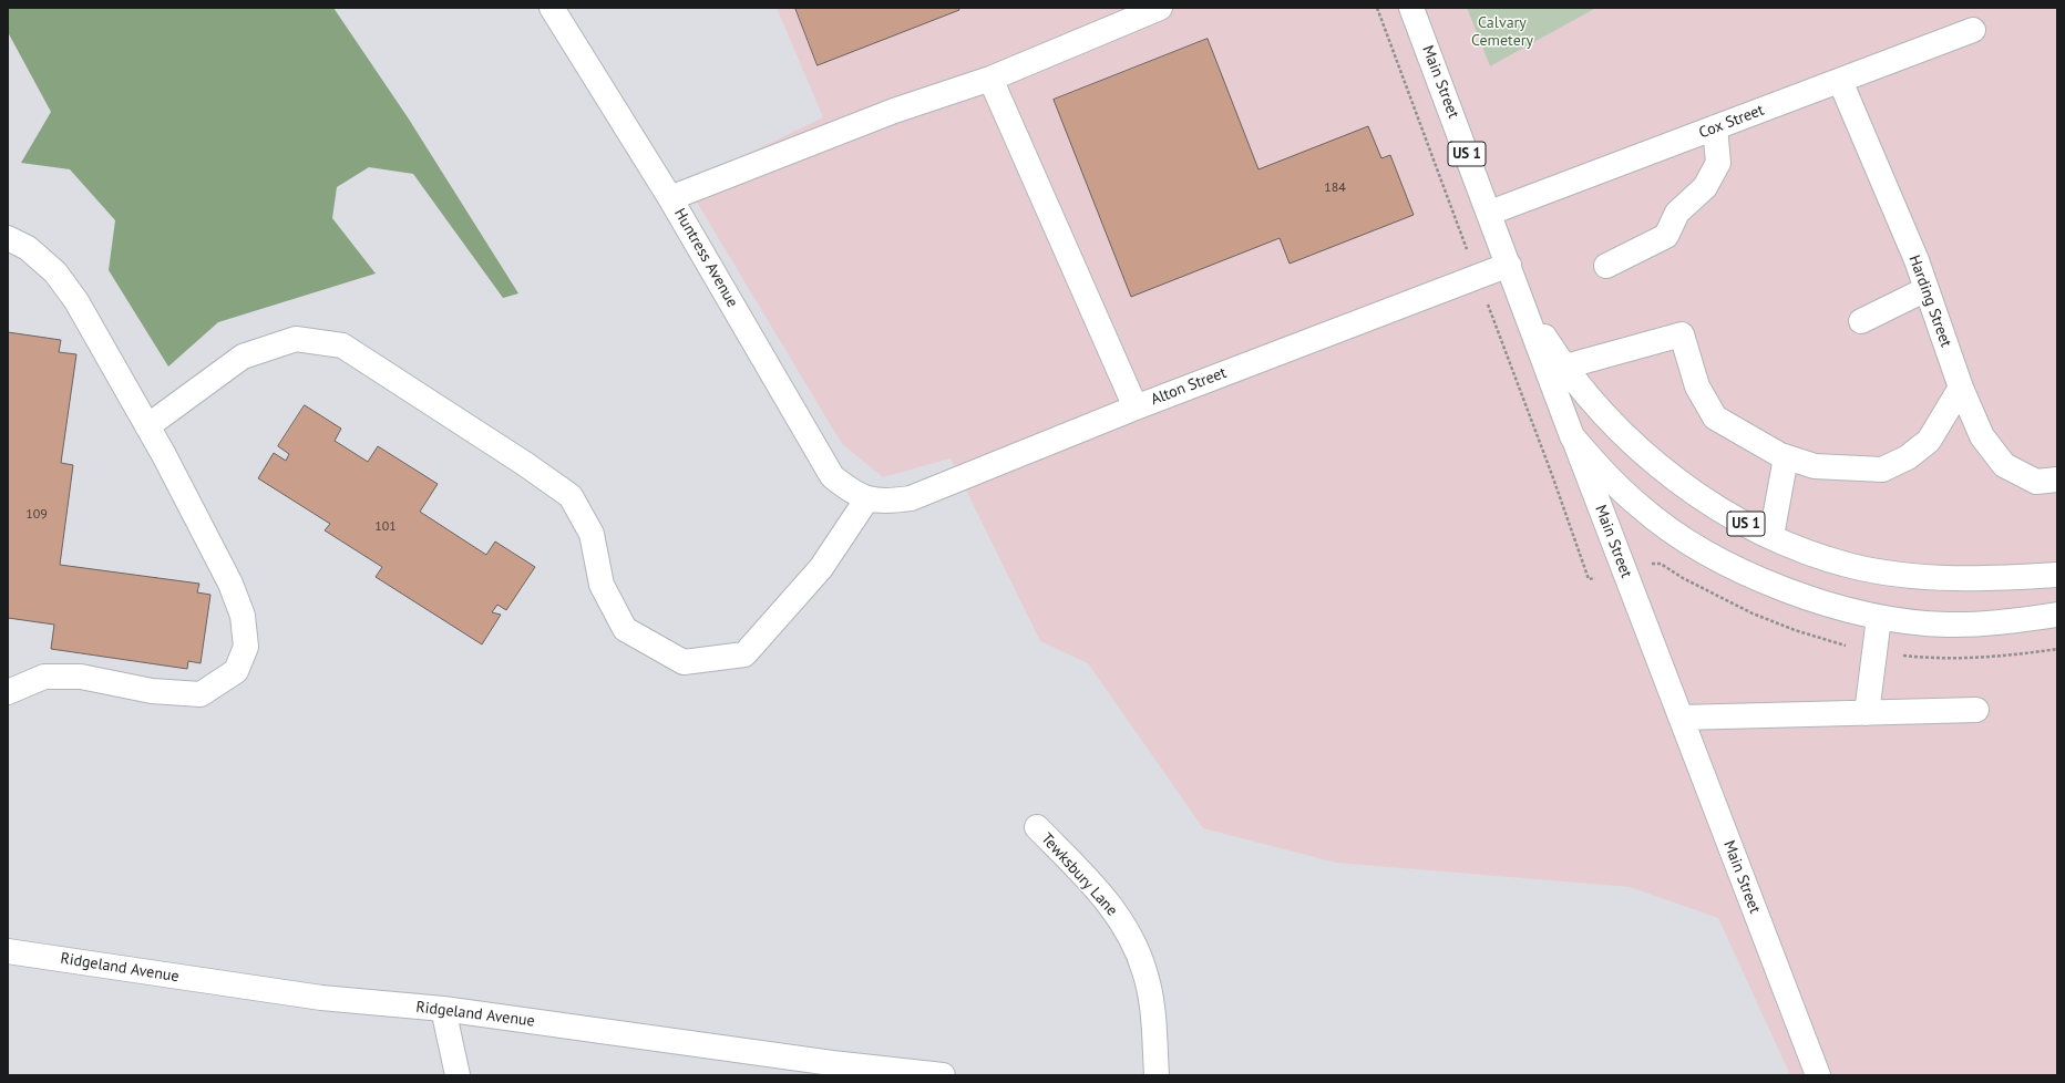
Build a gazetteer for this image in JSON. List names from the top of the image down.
{
  "streets": {
    "street": [
      "Main Street",
      "Cox Street",
      "US 1",
      "Huntress Avenue",
      "Harding Street",
      "Alton Street",
      "Tewksbury Lane",
      "Ridgeland Avenue"
    ]
  },
  "crossings": [
    ["Main Street", "Cox Street"],
    ["Main Street", "US 1"],
    ["Main Street", "Alton Street"],
    ["Cox Street", "Harding Street"],
    ["Huntress Avenue", "Alton Street"]
  ],
  "parks": ["Calvary Cemetery"],
  "house_numbers": ["184", "109", "101"]
}
